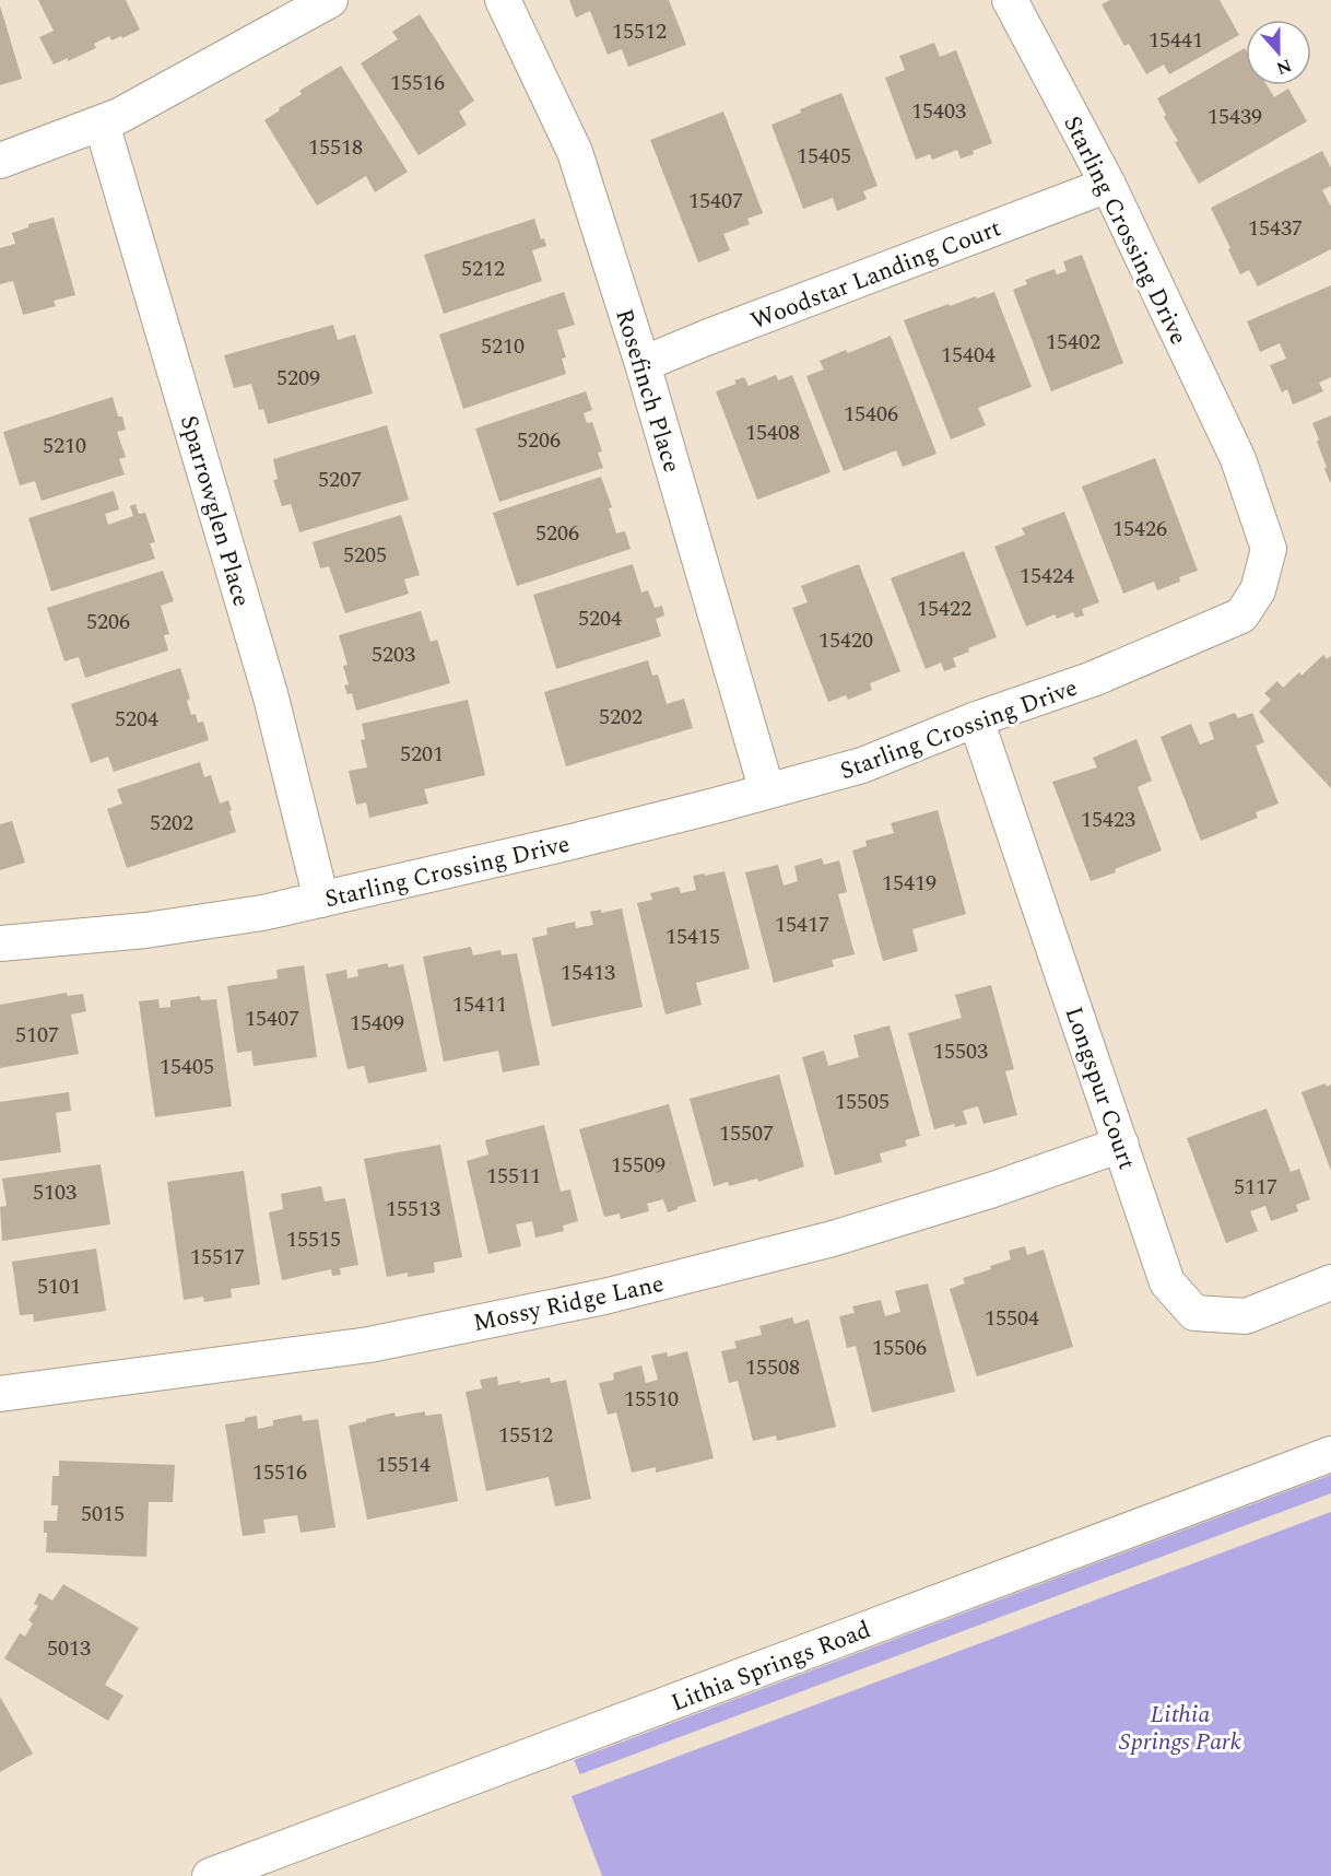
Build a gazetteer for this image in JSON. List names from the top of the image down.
{
  "streets": {
    "street": [
      "Starling Crossing Drive",
      "Woodstar Landing Court",
      "Rosefinch Place",
      "Sparrowglen Place",
      "Longspur Court",
      "Mossy Ridge Lane",
      "Lithia Springs Road"
    ]
  },
  "crossings": [
    ["Starling Crossing Drive", "Woodstar Landing Court"],
    ["Starling Crossing Drive", "Rosefinch Place"],
    ["Starling Crossing Drive", "Sparrowglen Place"],
    ["Starling Crossing Drive", "Longspur Court"],
    ["Woodstar Landing Court", "Rosefinch Place"],
    ["Longspur Court", "Mossy Ridge Lane"]
  ],
  "parks": ["Lithia Springs Park"],
  "house_numbers": [
    "15512",
    "15441",
    "15516",
    "15403",
    "15439",
    "15518",
    "15405",
    "15407",
    "15437",
    "5212",
    "15402",
    "5210",
    "15404",
    "5209",
    "15406",
    "15408",
    "5206",
    "5210",
    "5207",
    "15426",
    "5206",
    "5205",
    "15424",
    "15422",
    "5204",
    "5206",
    "15420",
    "5203",
    "5202",
    "5204",
    "5201",
    "15423",
    "5202",
    "15419",
    "15417",
    "15415",
    "15413",
    "15411",
    "15407",
    "15409",
    "5107",
    "15503",
    "15405",
    "15505",
    "15507",
    "15509",
    "15511",
    "5117",
    "5103",
    "15513",
    "15515",
    "15517",
    "5101",
    "15504",
    "15506",
    "15508",
    "15510",
    "15512",
    "15514",
    "15516",
    "5015",
    "5013"
  ],
  "north": "bottom"
}
